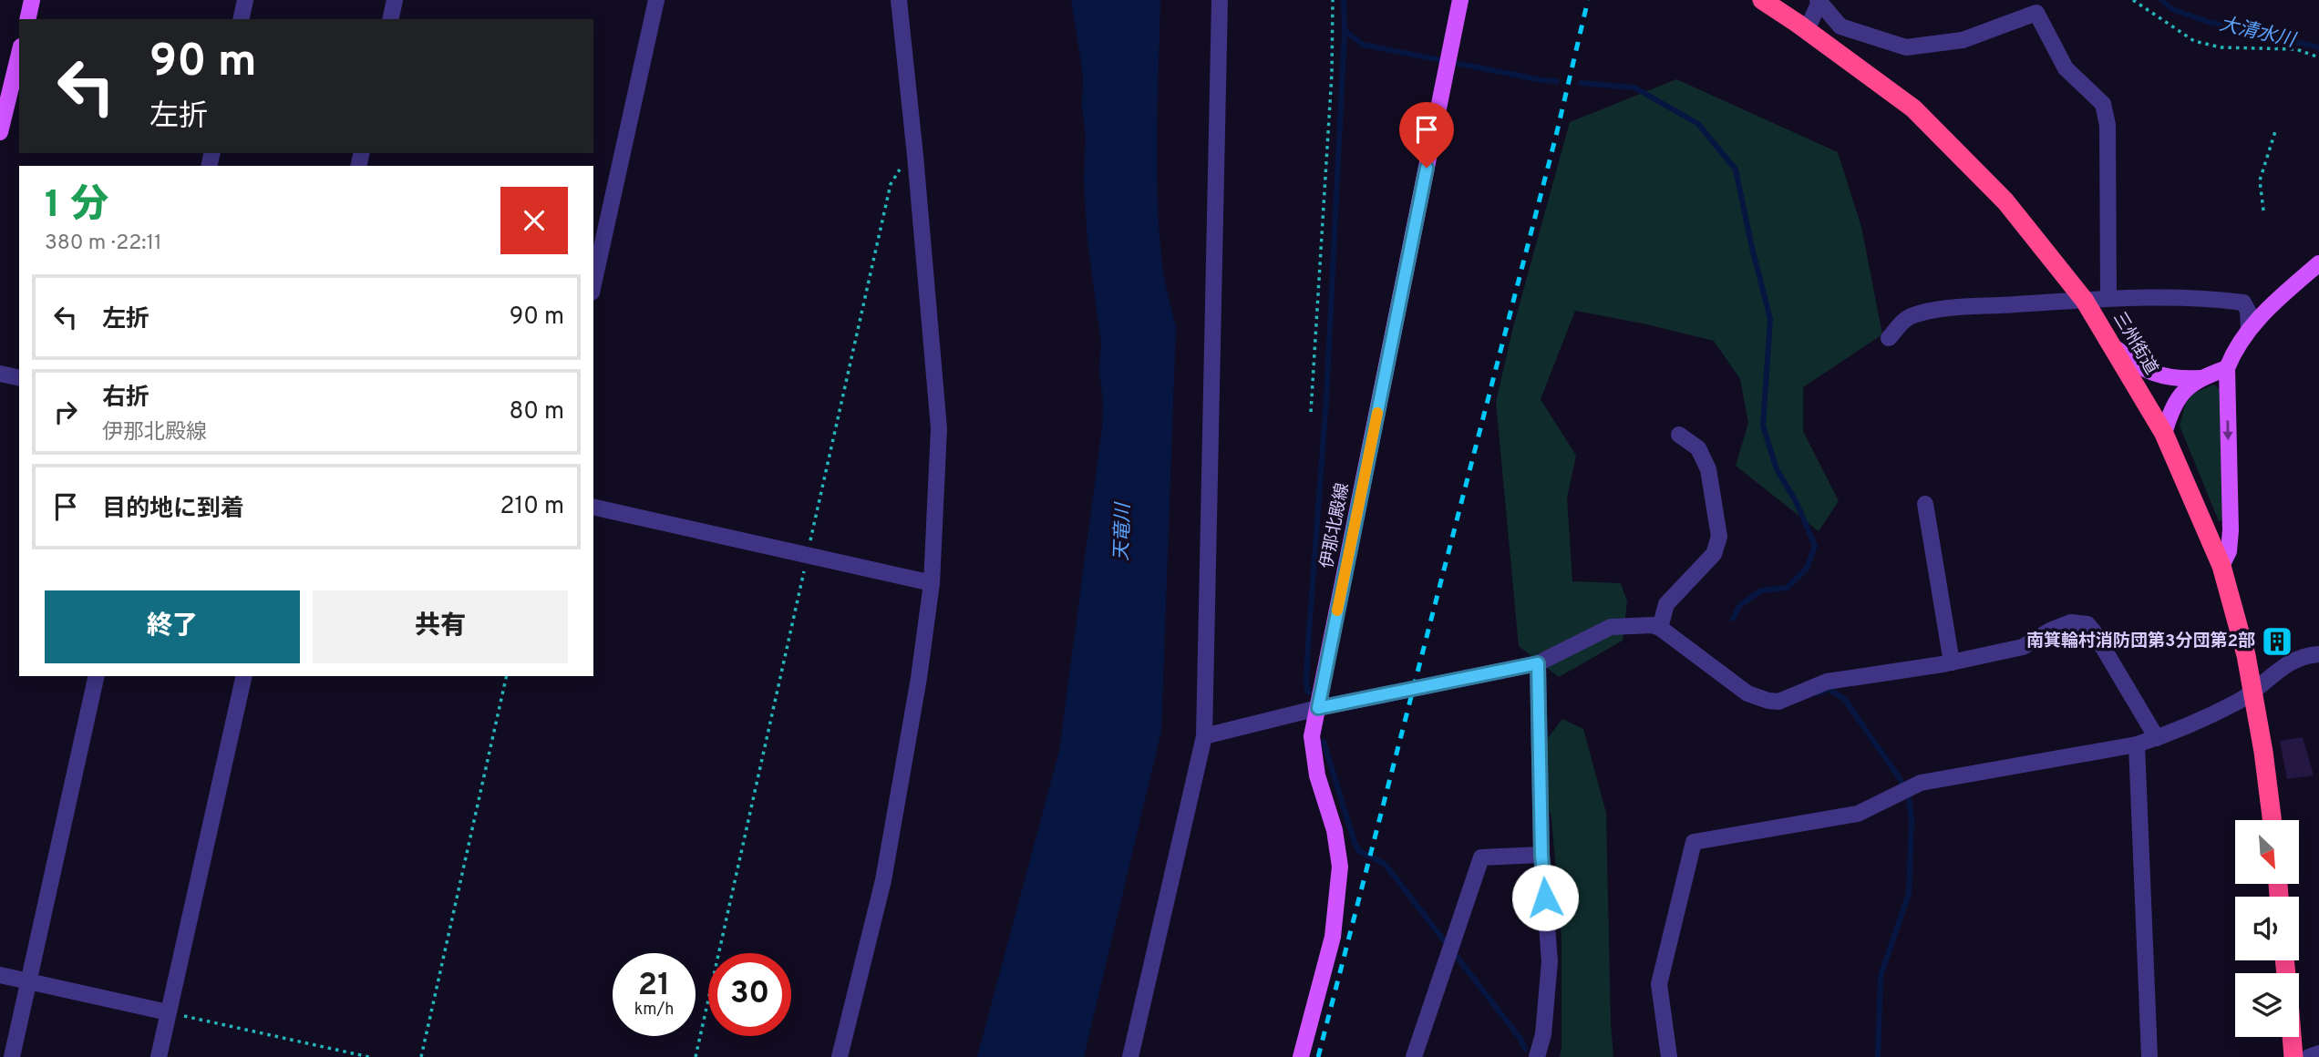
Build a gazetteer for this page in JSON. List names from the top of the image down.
{
  "streets": {
    "highway": ["三州街道"],
    "main road": ["伊那北殿線"]
  },
  "water": ["大清水川", "天竜川"],
  "places": {
    "building": ["南箕輪村消防団第3分団第2部"]
  },
  "north": "bottom right",
  "page": {
    "turn": ["90 m", "左折"],
    "heading": ["1 分", "380 m · 22:11"],
    "list": [
      {
        "name": "左折",
        "value": "90 m"
      },
      {
        "name": "右折",
        "note": "伊那北殿線",
        "value": "80 m"
      },
      {
        "name": "目的地に到着",
        "value": "210 m"
      }
    ],
    "buttons": ["終了", "共有"],
    "speed": "21 km/h",
    "limit": "30"
  }
}
